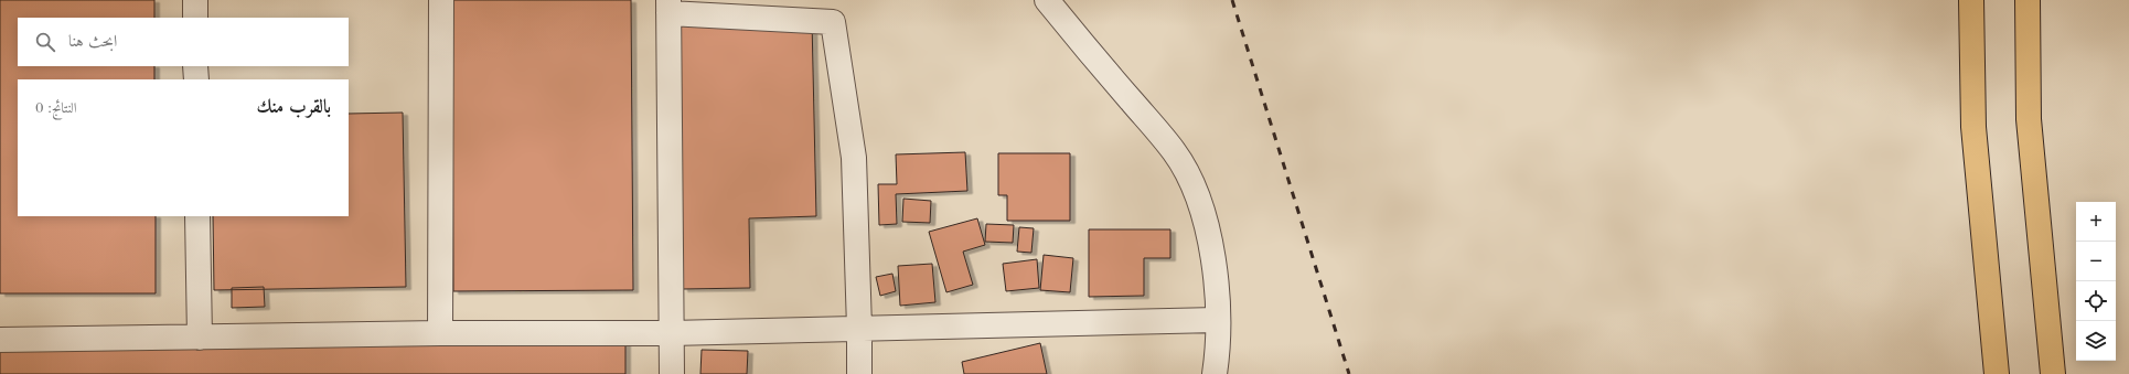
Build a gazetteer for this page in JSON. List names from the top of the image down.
{
  "page": {
    "search": "ابحث هنا",
    "heading": ["بالقرب منك", "النتائج: 0"],
    "map_buttons": ["+", "−"]
  }
}
